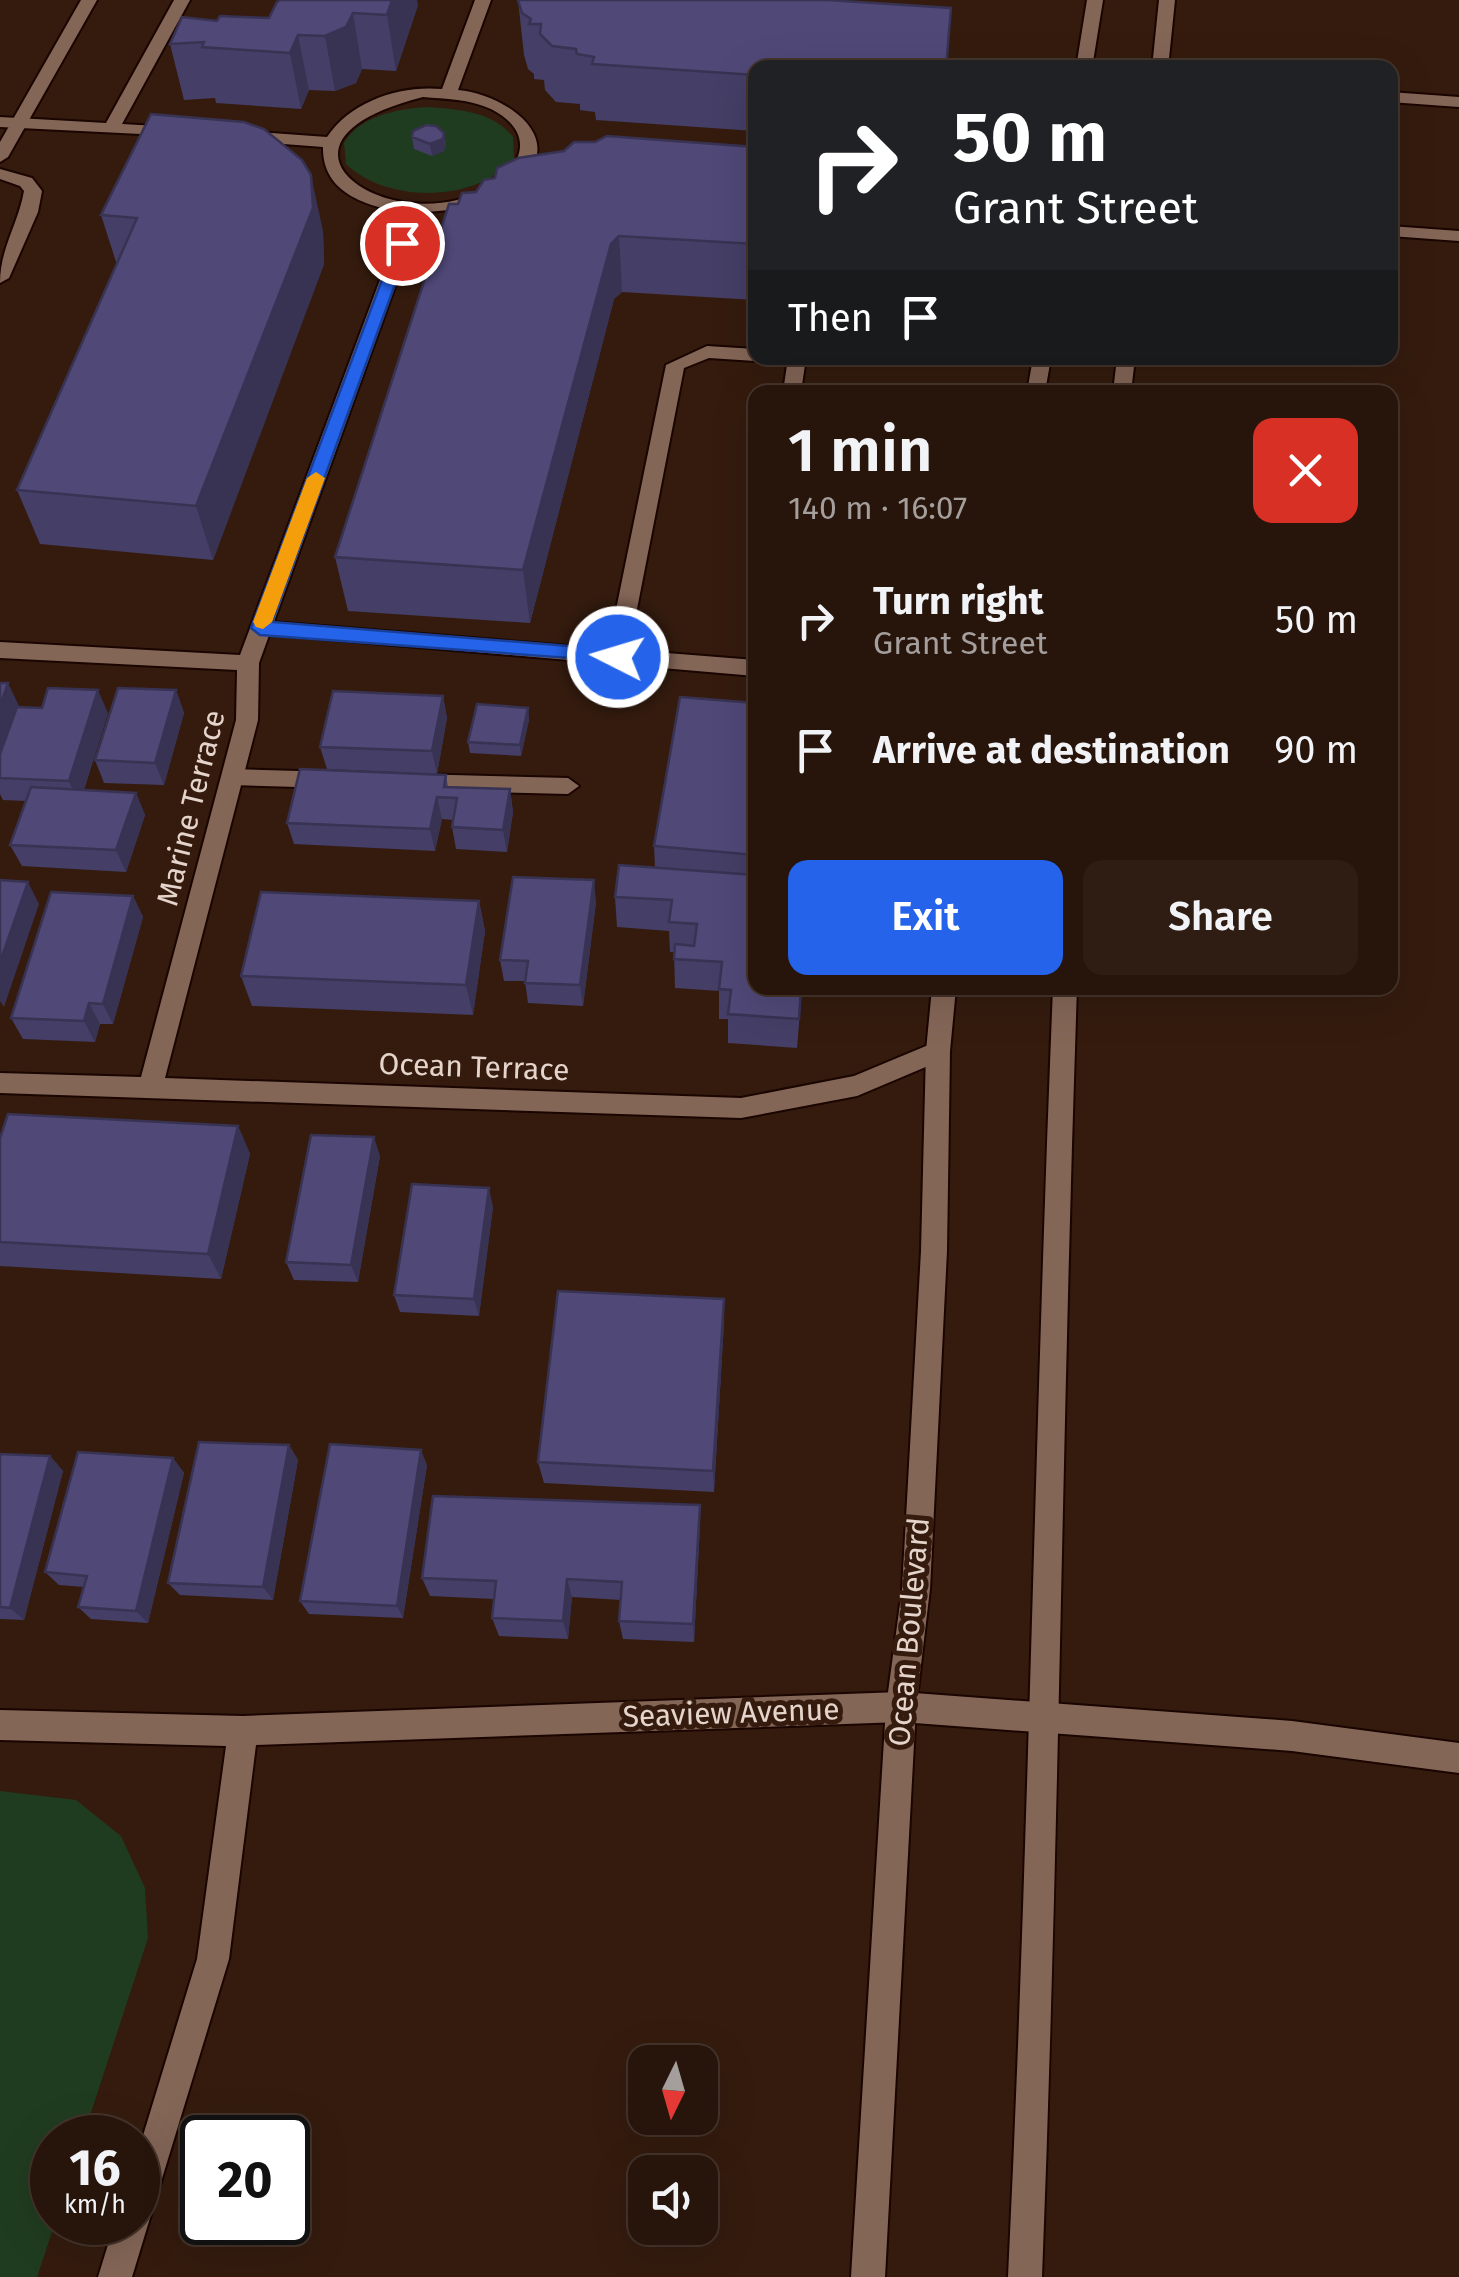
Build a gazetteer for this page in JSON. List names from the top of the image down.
{
  "streets": {
    "street": [
      "Marine Terrace",
      "Ocean Terrace",
      "Ocean Boulevard",
      "Seaview Avenue"
    ]
  },
  "crossings": [
    ["Marine Terrace", "Ocean Terrace"],
    ["Ocean Terrace", "Ocean Boulevard"],
    ["Ocean Boulevard", "Seaview Avenue"]
  ],
  "north": "bottom",
  "page": {
    "turn": ["50 m", "Grant Street"],
    "then": "Then",
    "heading": ["1 min", "140 m · 16:07"],
    "list": [
      {
        "name": "Turn right",
        "note": "Grant Street",
        "value": "50 m"
      },
      {
        "name": "Arrive at destination",
        "value": "90 m"
      }
    ],
    "buttons": ["Exit", "Share"],
    "speed": "16 km/h",
    "limit": "20"
  }
}
